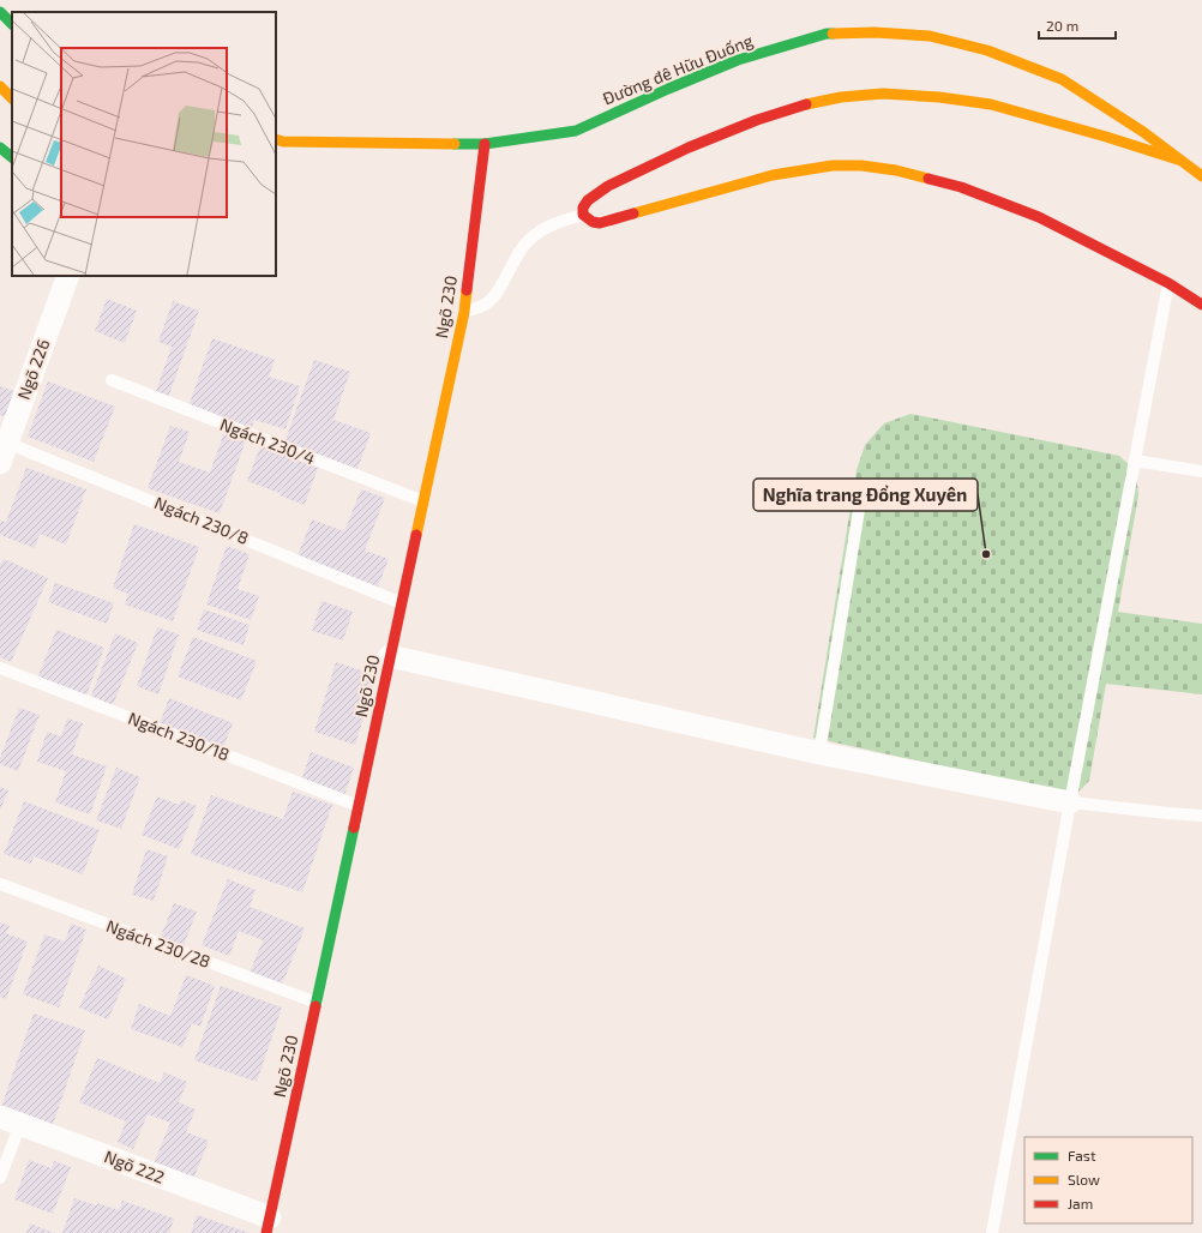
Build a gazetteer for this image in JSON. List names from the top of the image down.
{
  "streets": {
    "street": [
      "Đường đê Hữu Đuống",
      "Ngõ 230",
      "Ngõ 226",
      "Ngõ 222"
    ],
    "lane": [
      "Ngách 230/4",
      "Ngách 230/8",
      "Ngách 230/18",
      "Ngách 230/28"
    ]
  },
  "crossings": [
    ["Đường đê Hữu Đuống", "Ngõ 230"],
    ["Ngõ 230", "Ngách 230/4"],
    ["Ngõ 230", "Ngách 230/8"],
    ["Ngõ 230", "Ngách 230/18"],
    ["Ngõ 230", "Ngách 230/28"],
    ["Ngõ 230", "Ngõ 222"],
    ["Ngõ 226", "Ngách 230/8"]
  ],
  "places": ["Nghĩa trang Đổng Xuyên"],
  "legend": ["Fast", "Slow", "Jam"],
  "scale_bar": "20 m"
}
